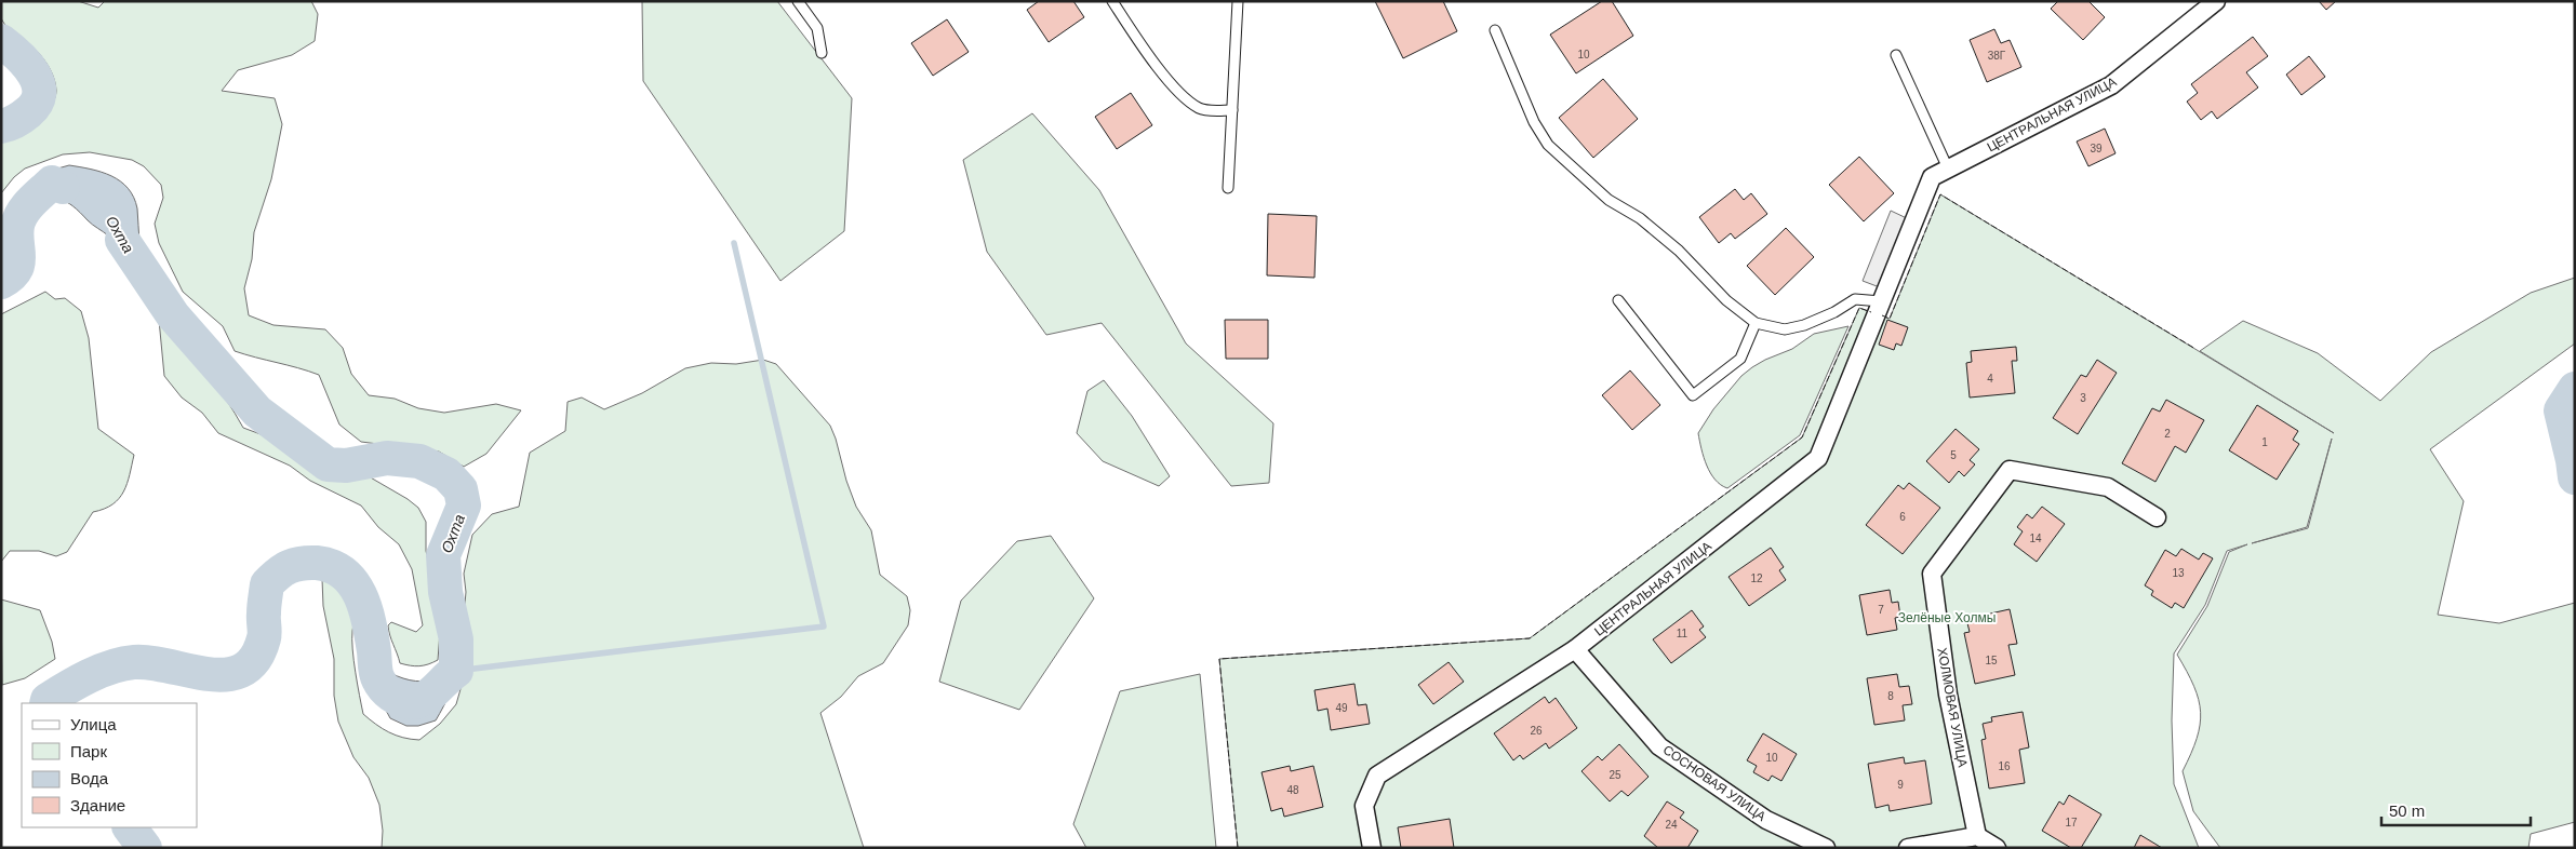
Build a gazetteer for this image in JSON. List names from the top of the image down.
{
  "streets": {
    "street": ["ЦЕНТРАЛЬНАЯ УЛИЦА", "ХОЛМОВАЯ УЛИЦА", "СОСНОВАЯ УЛИЦА"]
  },
  "crossings": [
    ["ЦЕНТРАЛЬНАЯ УЛИЦА", "СОСНОВАЯ УЛИЦА"]
  ],
  "water": ["Охта"],
  "parks": ["Зелёные Холмы"],
  "house_numbers": [
    "10",
    "38Г",
    "39",
    "4",
    "3",
    "2",
    "1",
    "5",
    "6",
    "14",
    "13",
    "12",
    "7",
    "11",
    "15",
    "8",
    "49",
    "26",
    "10",
    "16",
    "25",
    "9",
    "48",
    "17",
    "24"
  ],
  "legend": [
    "Улица",
    "Парк",
    "Вода",
    "Здание"
  ],
  "scale_bar": "50 m"
}
